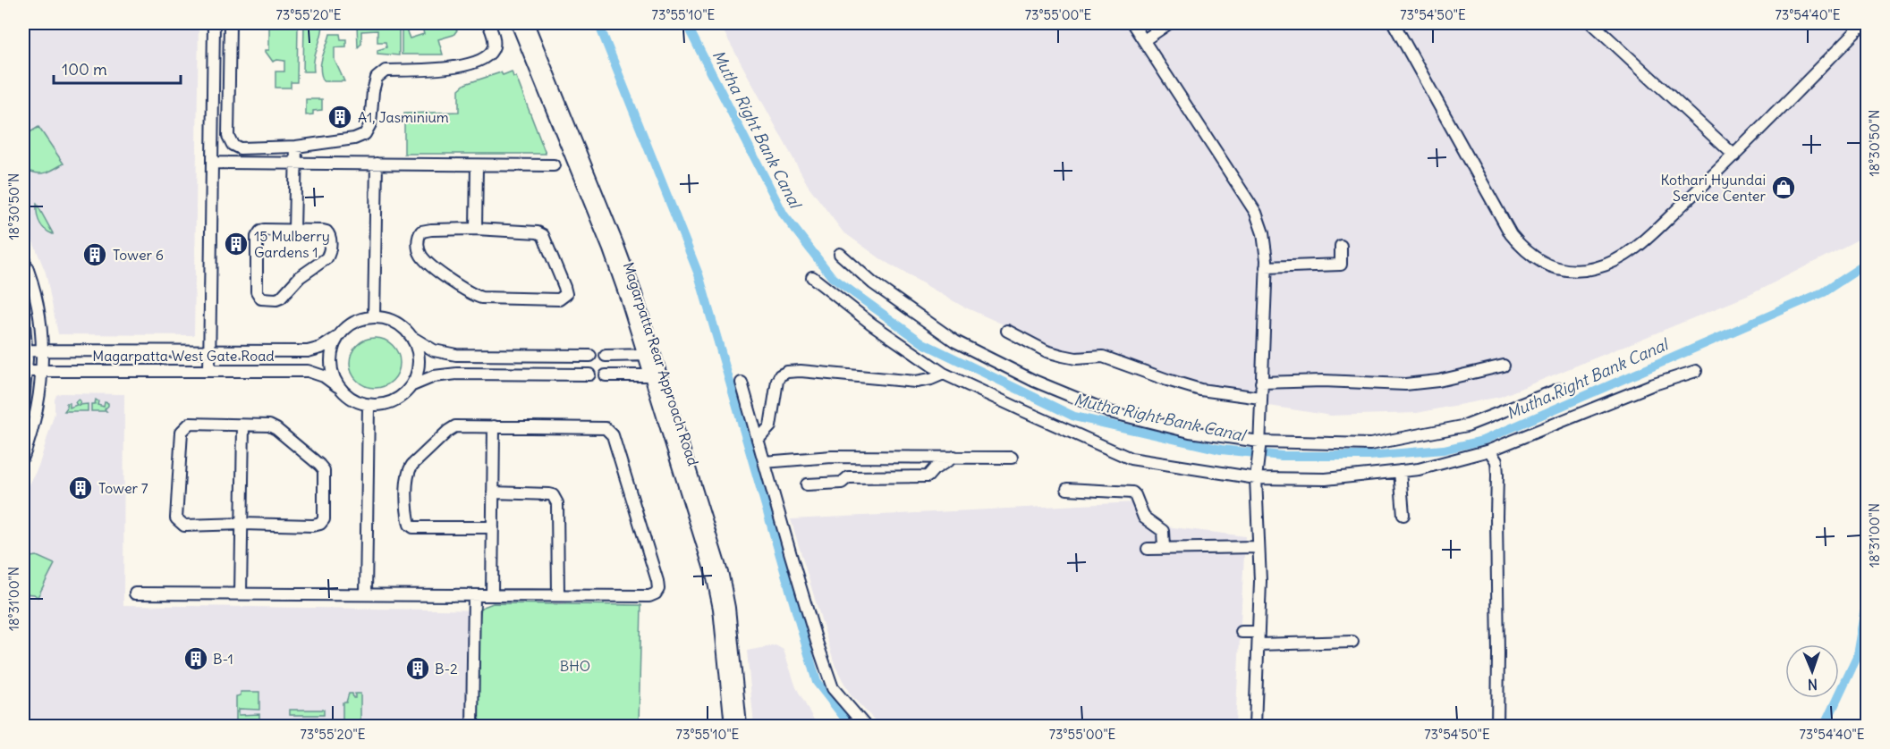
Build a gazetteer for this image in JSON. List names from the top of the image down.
{
  "streets": {
    "street": ["Magarpatta West Gate Road", "Magarpatta Rear Approach Road"]
  },
  "water": ["Mutha Right Bank Canal"],
  "parks": ["BHO"],
  "places": {
    "building": [
      "A1, Jasminium",
      "15 Mulberry Gardens 1",
      "Tower 6",
      "Tower 7",
      "B-1",
      "B-2"
    ],
    "shop": ["Kothari Hyundai Service Center"]
  },
  "scale_bar": "100 m",
  "north": "bottom",
  "coordinates": [
    "73°55'20\"E",
    "73°55'10\"E",
    "73°55'00\"E",
    "73°54'50\"E",
    "73°54'40\"E",
    "18°30'50\"N",
    "18°31'00\"N"
  ]
}
